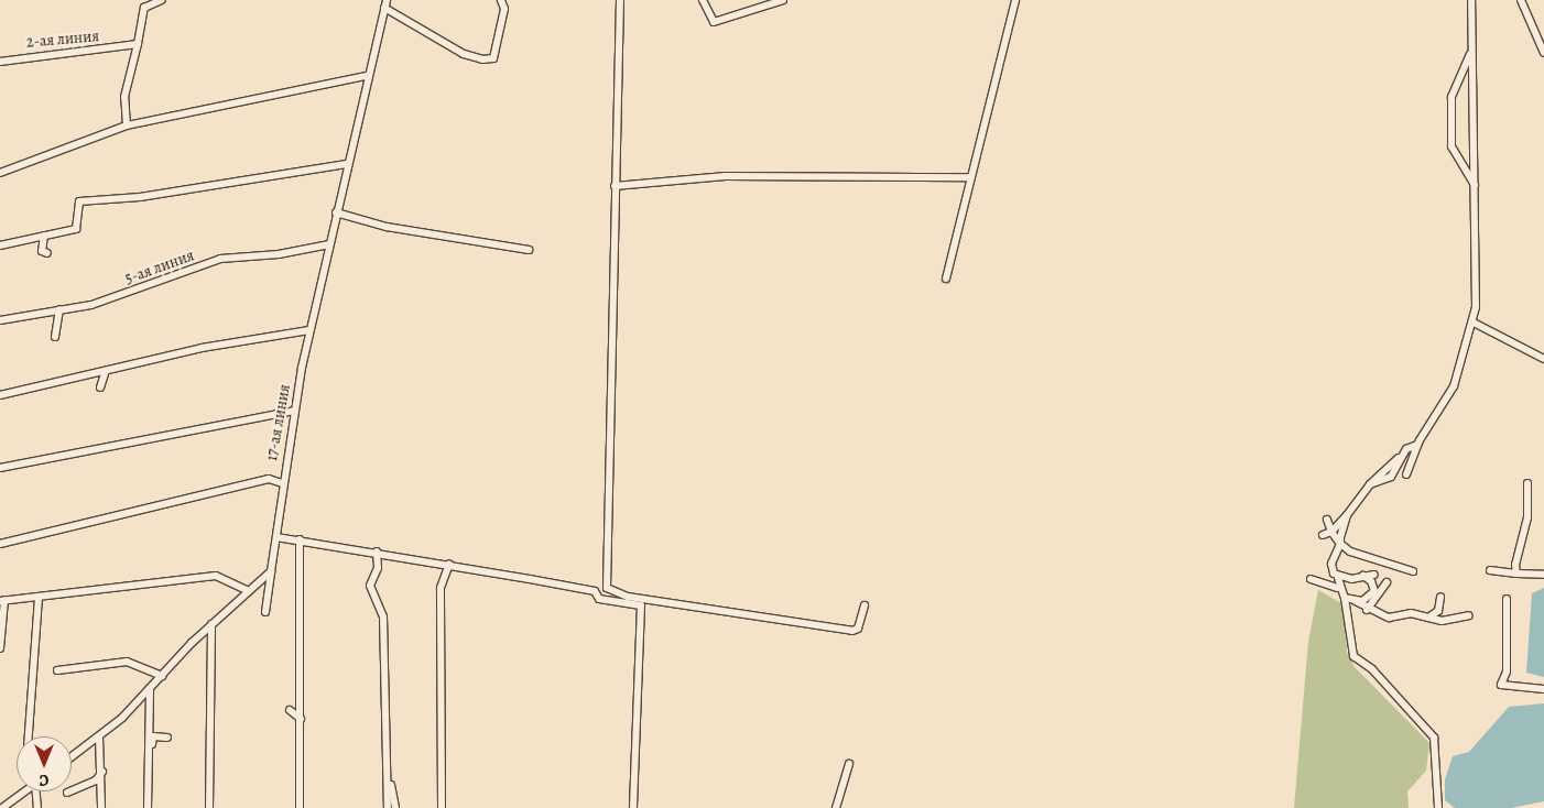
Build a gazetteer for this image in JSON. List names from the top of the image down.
{
  "streets": {
    "street": ["2-ая линия", "5-ая линия", "17-ая линия"]
  },
  "crossings": [
    ["5-ая линия", "17-ая линия"]
  ],
  "north": "bottom"
}
